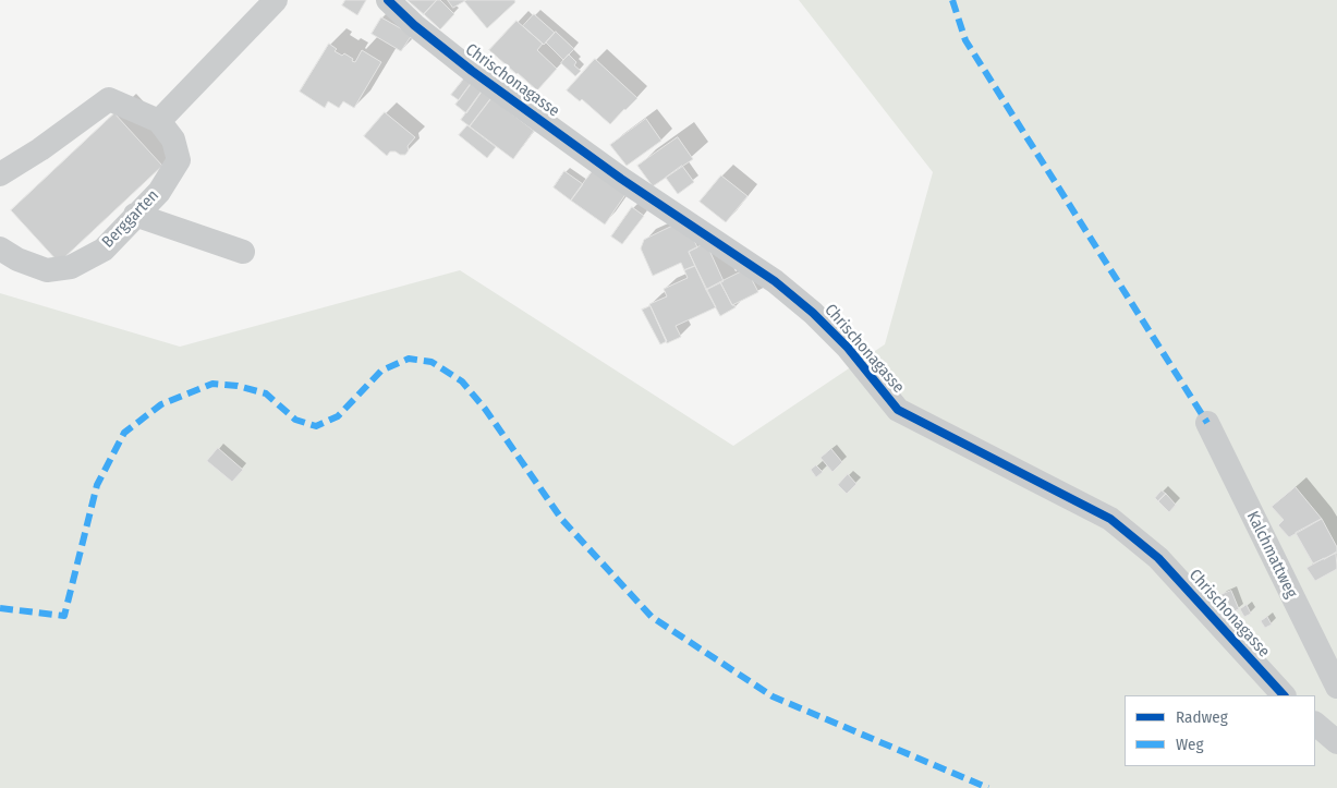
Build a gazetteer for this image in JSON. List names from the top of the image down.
{
  "streets": {
    "street": ["Chrischonagasse", "Berggarten", "Kalchmattweg"]
  },
  "legend": ["Radweg", "Weg"]
}
